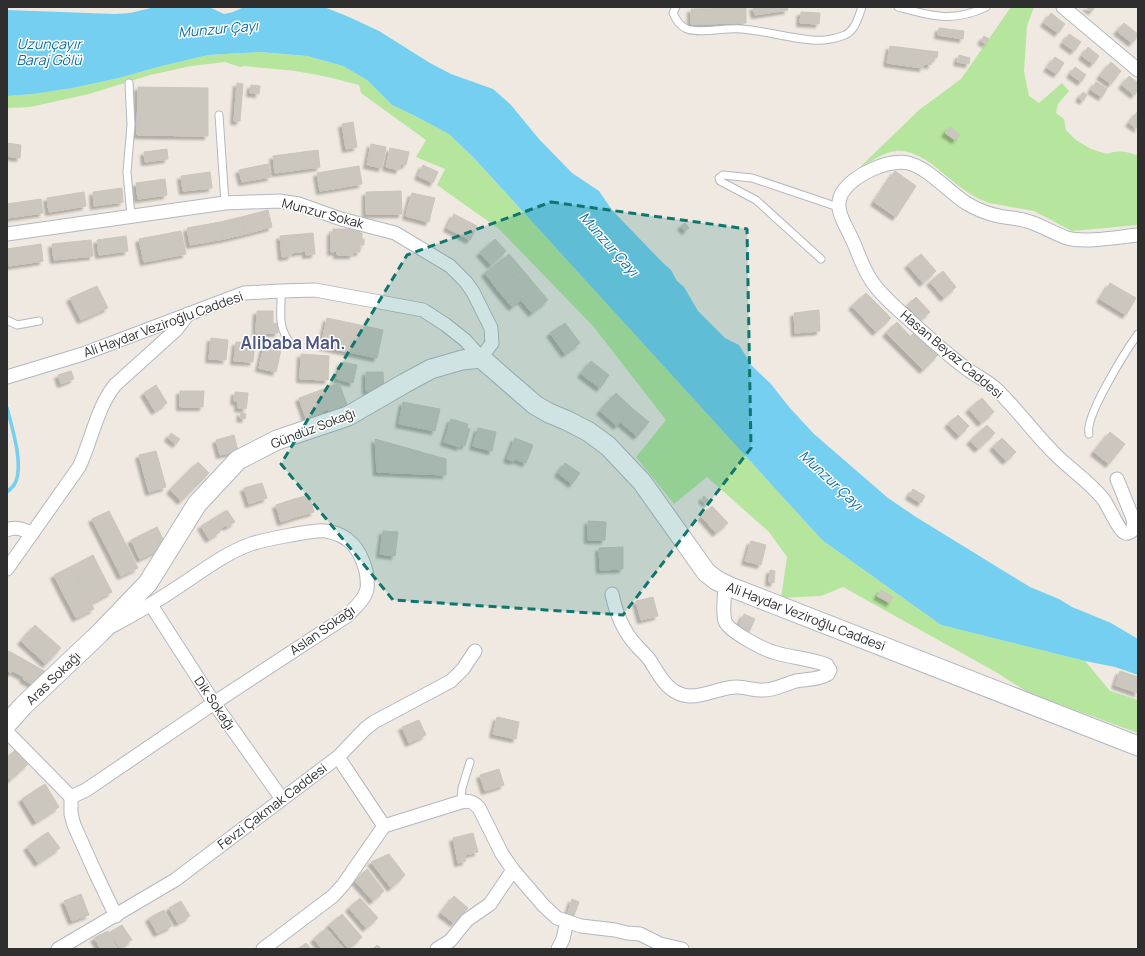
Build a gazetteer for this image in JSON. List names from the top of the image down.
{
  "streets": {
    "main road": ["Ali Haydar Veziroğlu Caddesi", "Gündüz Sokağı", "Aras Sokağı"],
    "street": [
      "Munzur Sokak",
      "Hasan Beyaz Caddesi",
      "Aslan Sokağı",
      "Dik Sokağı",
      "Fevzi Çakmak Caddesi"
    ]
  },
  "crossings": [
    ["Munzur Sokak", "Ali Haydar Veziroğlu Caddesi"],
    ["Munzur Sokak", "Gündüz Sokağı"],
    ["Ali Haydar Veziroğlu Caddesi", "Gündüz Sokağı"],
    ["Gündüz Sokağı", "Aslan Sokağı"],
    ["Gündüz Sokağı", "Aras Sokağı"],
    ["Aslan Sokağı", "Aras Sokağı"],
    ["Aslan Sokağı", "Dik Sokağı"],
    ["Dik Sokağı", "Fevzi Çakmak Caddesi"]
  ],
  "districts": ["Alibaba Mah."],
  "water": ["Munzur Çayı", "Uzunçayır Baraj Gölü"]
}
